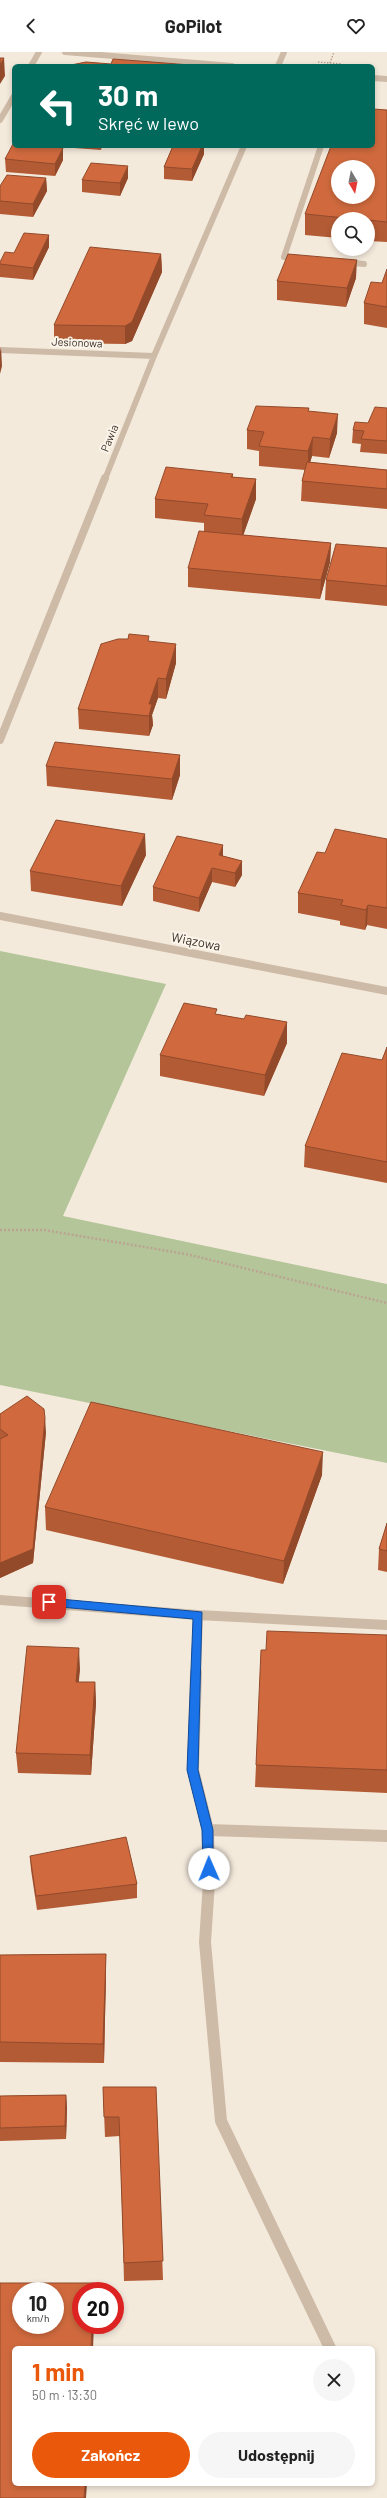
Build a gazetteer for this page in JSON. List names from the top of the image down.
{
  "streets": {
    "street": ["Jesionowa", "Pawia", "Wiązowa"]
  },
  "crossings": [
    ["Jesionowa", "Pawia"]
  ],
  "north": "bottom",
  "page": {
    "header": "GoPilot",
    "turn": ["30 m", "Skręć w lewo"],
    "speed": "10 km/h",
    "limit": "20",
    "heading": ["1 min", "50 m · 13:30"],
    "buttons": ["Zakończ", "Udostępnij"]
  }
}
